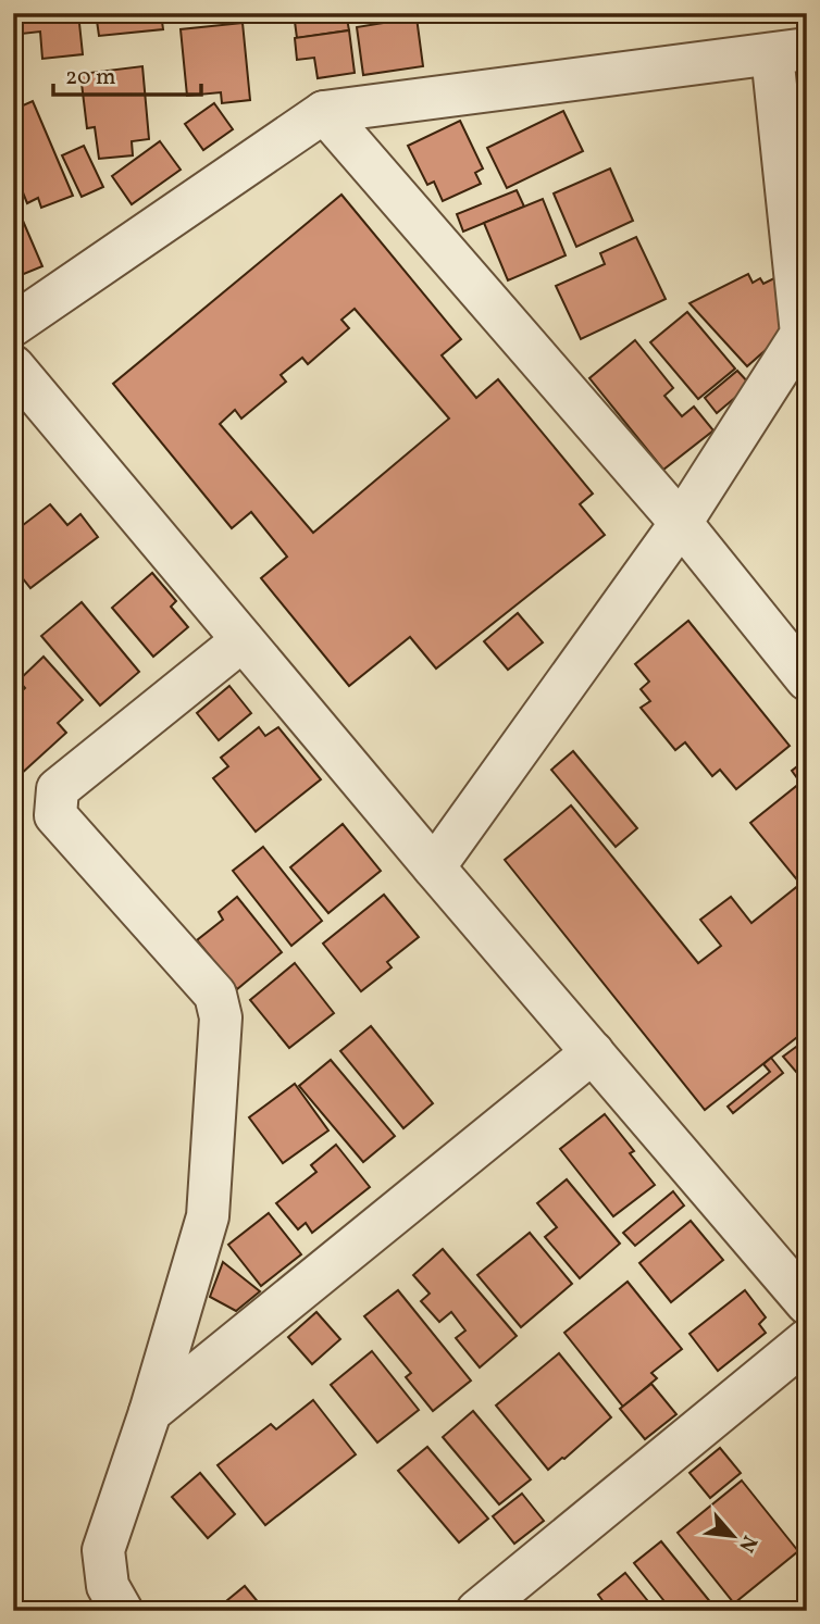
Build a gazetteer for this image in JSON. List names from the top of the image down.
{
  "scale_bar": "20 m",
  "north": "bottom right"
}
